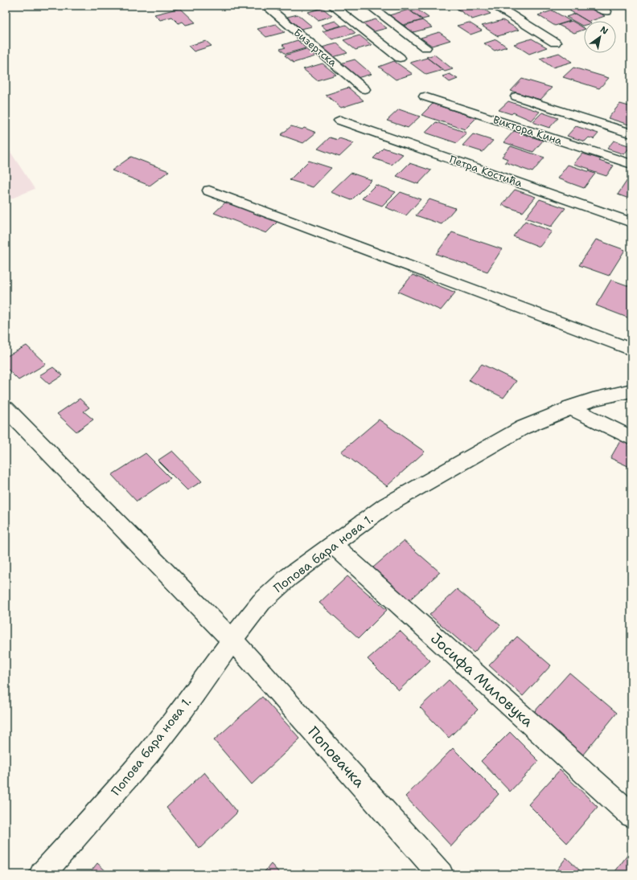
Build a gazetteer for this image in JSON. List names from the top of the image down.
{
  "streets": {
    "street": [
      "Бизертска",
      "Виктора Кина",
      "Петра Костића",
      "Попова бара нова 1.",
      "Јосифа Миловука",
      "Поповачка"
    ]
  },
  "crossings": [
    ["Попова бара нова 1.", "Јосифа Миловука"],
    ["Попова бара нова 1.", "Поповачка"]
  ],
  "north": "top right"
}
